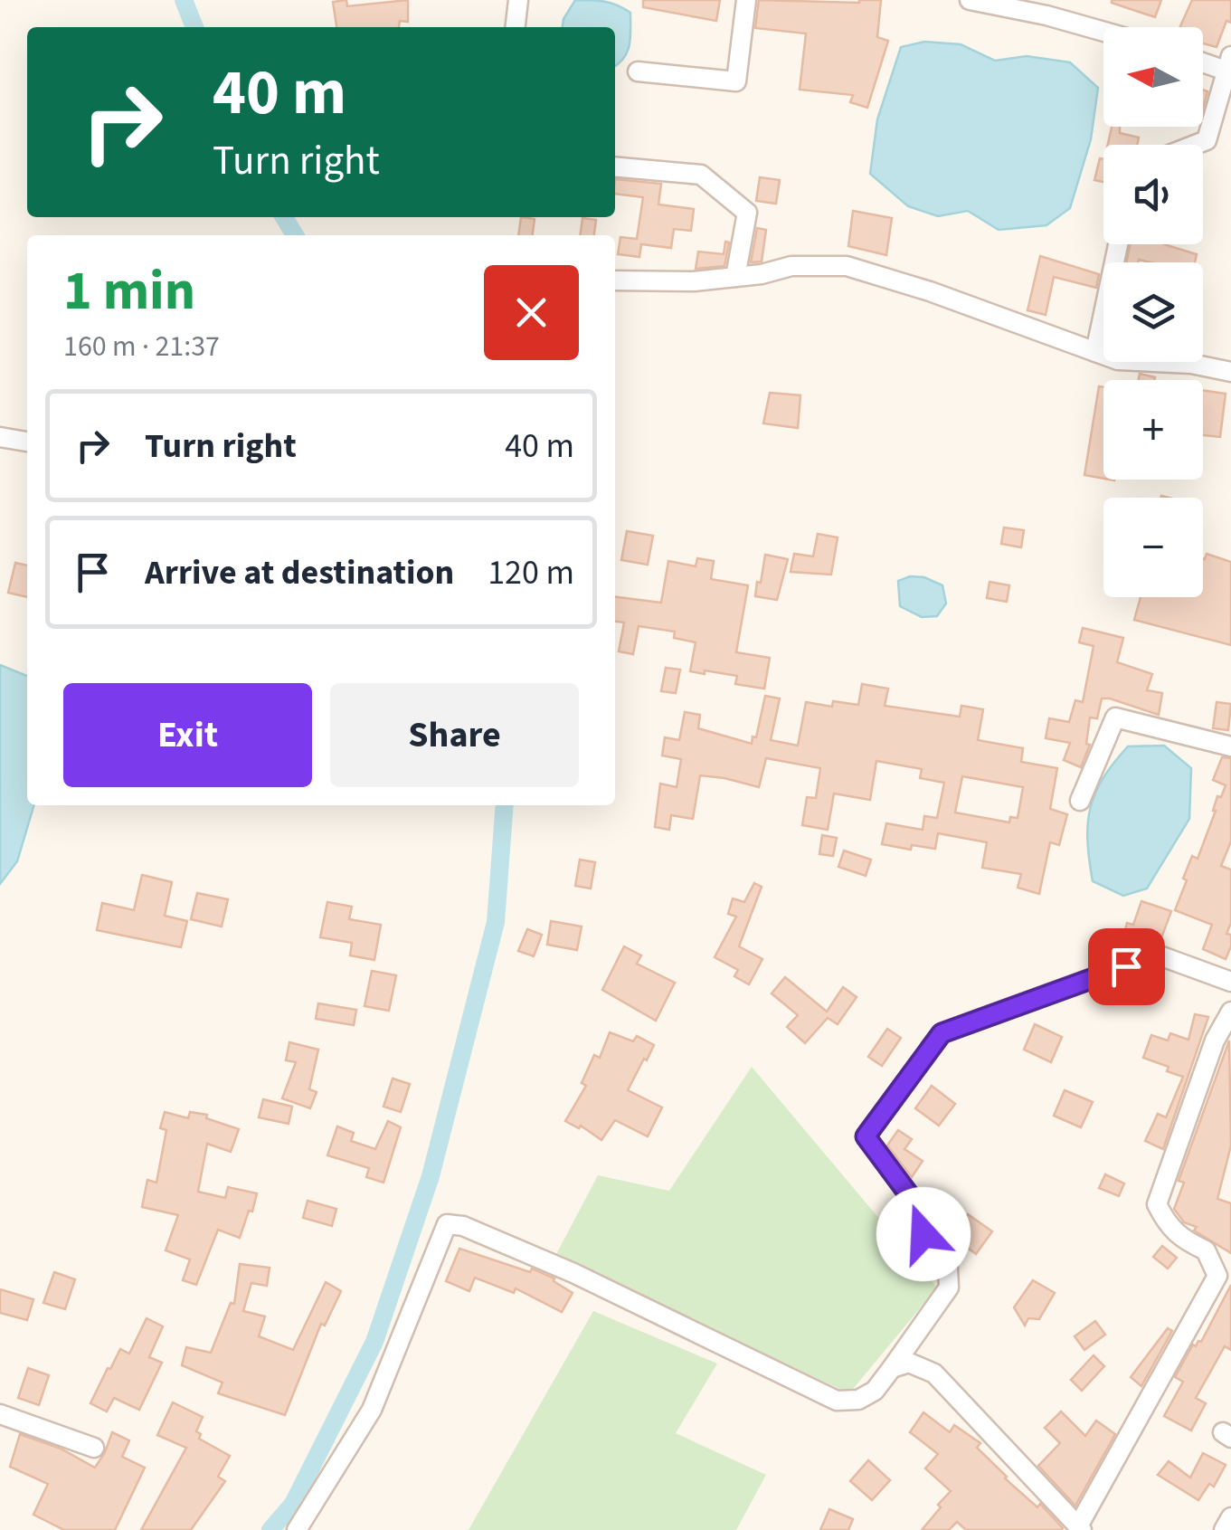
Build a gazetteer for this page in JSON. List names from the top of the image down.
{
  "north": "left",
  "page": {
    "map_buttons": ["+", "−"],
    "turn": ["40 m", "Turn right"],
    "heading": ["1 min", "160 m · 21:37"],
    "list": [
      {
        "name": "Turn right",
        "value": "40 m"
      },
      {
        "name": "Arrive at destination",
        "value": "120 m"
      }
    ],
    "buttons": ["Exit", "Share"]
  }
}
